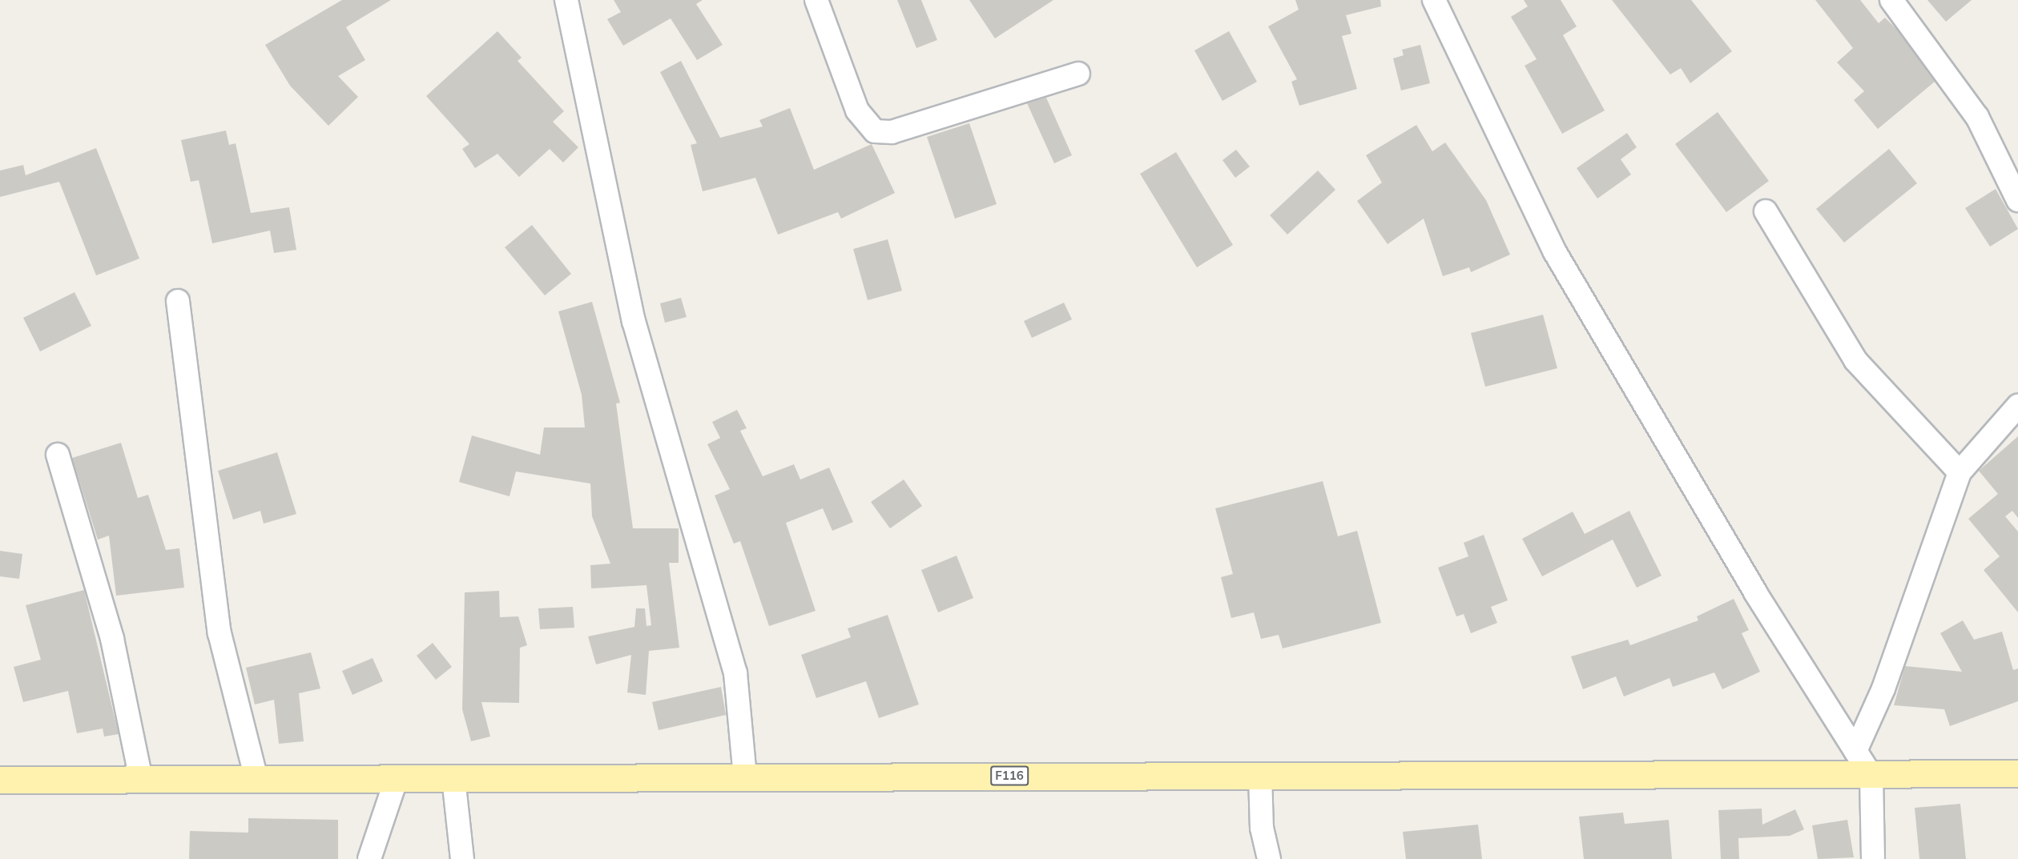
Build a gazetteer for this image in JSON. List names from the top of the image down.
{
  "streets": {
    "main road": ["F116"]
  }
}
